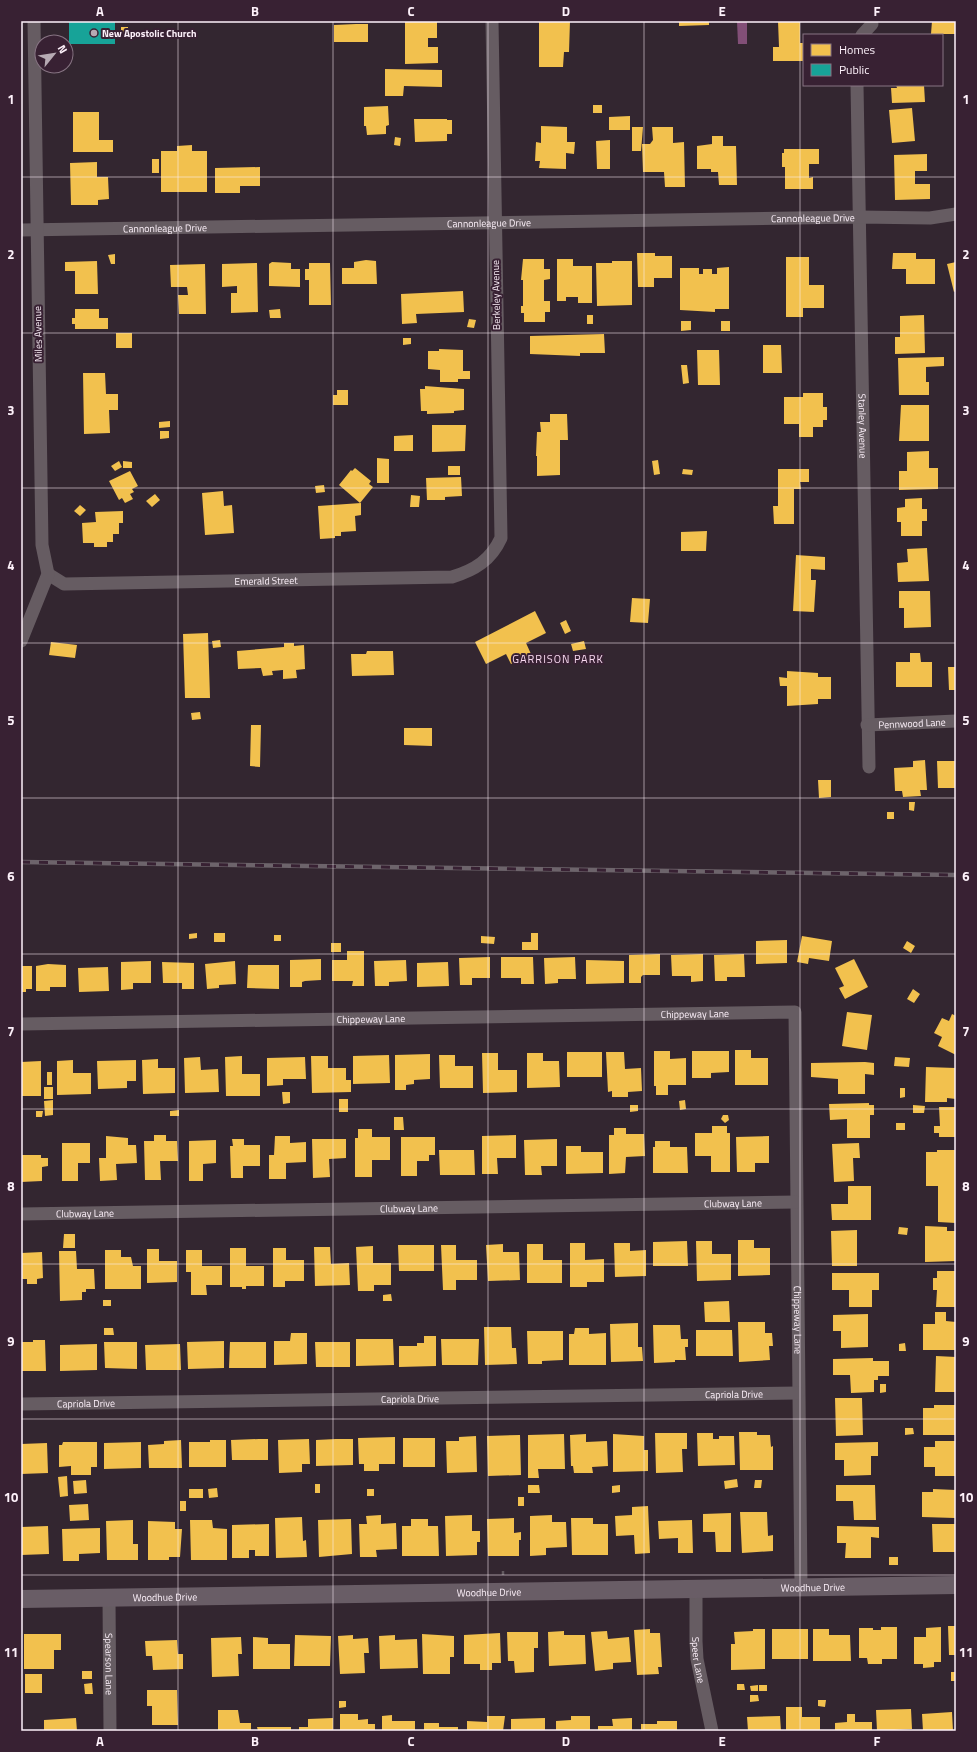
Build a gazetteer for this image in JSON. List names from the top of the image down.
{
  "streets": {
    "street": [
      "Cannonleague Drive",
      "Berkeley Avenue",
      "Miles Avenue",
      "Stanley Avenue",
      "Emerald Street",
      "Pennwood Lane",
      "Chippeway Lane",
      "Clubway Lane",
      "Capriola Drive",
      "Woodhue Drive",
      "Speer Lane",
      "Spearson Lane"
    ]
  },
  "crossings": [
    ["Cannonleague Drive", "Berkeley Avenue"],
    ["Cannonleague Drive", "Miles Avenue"],
    ["Cannonleague Drive", "Stanley Avenue"],
    ["Berkeley Avenue", "Emerald Street"],
    ["Miles Avenue", "Emerald Street"],
    ["Stanley Avenue", "Pennwood Lane"],
    ["Chippeway Lane", "Clubway Lane"],
    ["Chippeway Lane", "Capriola Drive"],
    ["Chippeway Lane", "Woodhue Drive"],
    ["Woodhue Drive", "Speer Lane"],
    ["Woodhue Drive", "Spearson Lane"]
  ],
  "districts": ["GARRISON PARK"],
  "places": ["New Apostolic Church"],
  "legend": ["Homes", "Public"],
  "north": "top right",
  "grid": {
    "columns": [
      "A",
      "B",
      "C",
      "D",
      "E",
      "F"
    ],
    "rows": [
      "1",
      "2",
      "3",
      "4",
      "5",
      "6",
      "7",
      "8",
      "9",
      "10",
      "11"
    ]
  }
}
